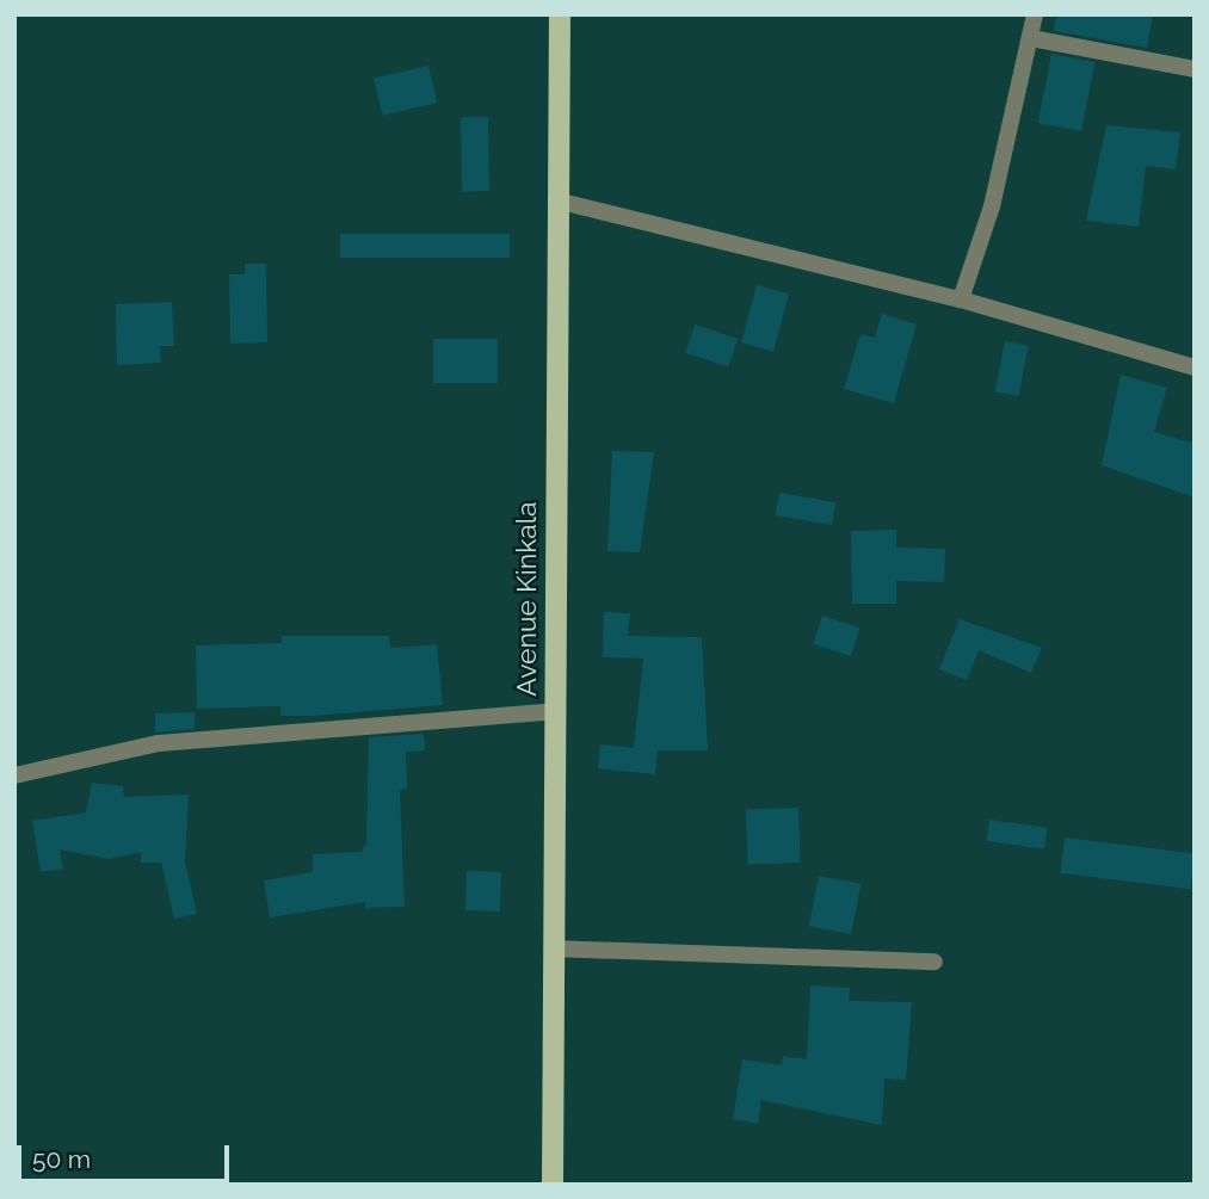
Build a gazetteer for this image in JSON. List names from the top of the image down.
{
  "streets": {
    "main road": ["Avenue Kinkala"]
  },
  "scale_bar": "50 m"
}
